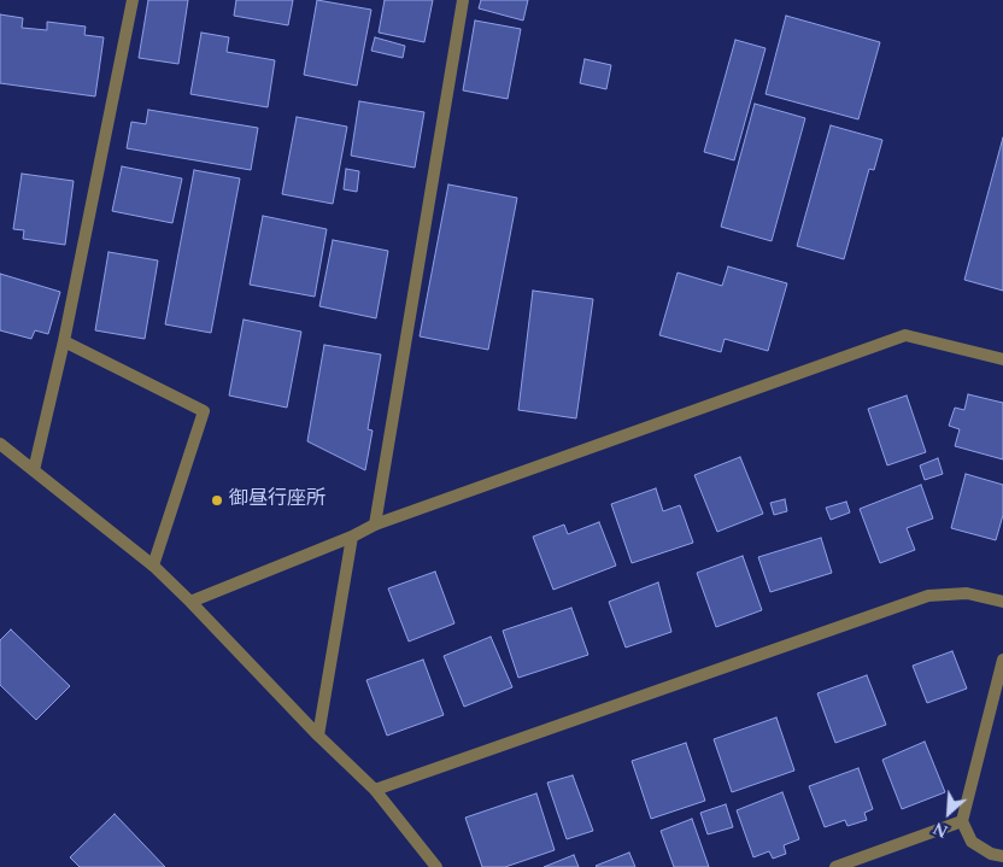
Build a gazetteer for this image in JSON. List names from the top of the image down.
{
  "places": ["御昼行座所"],
  "north": "bottom left"
}
